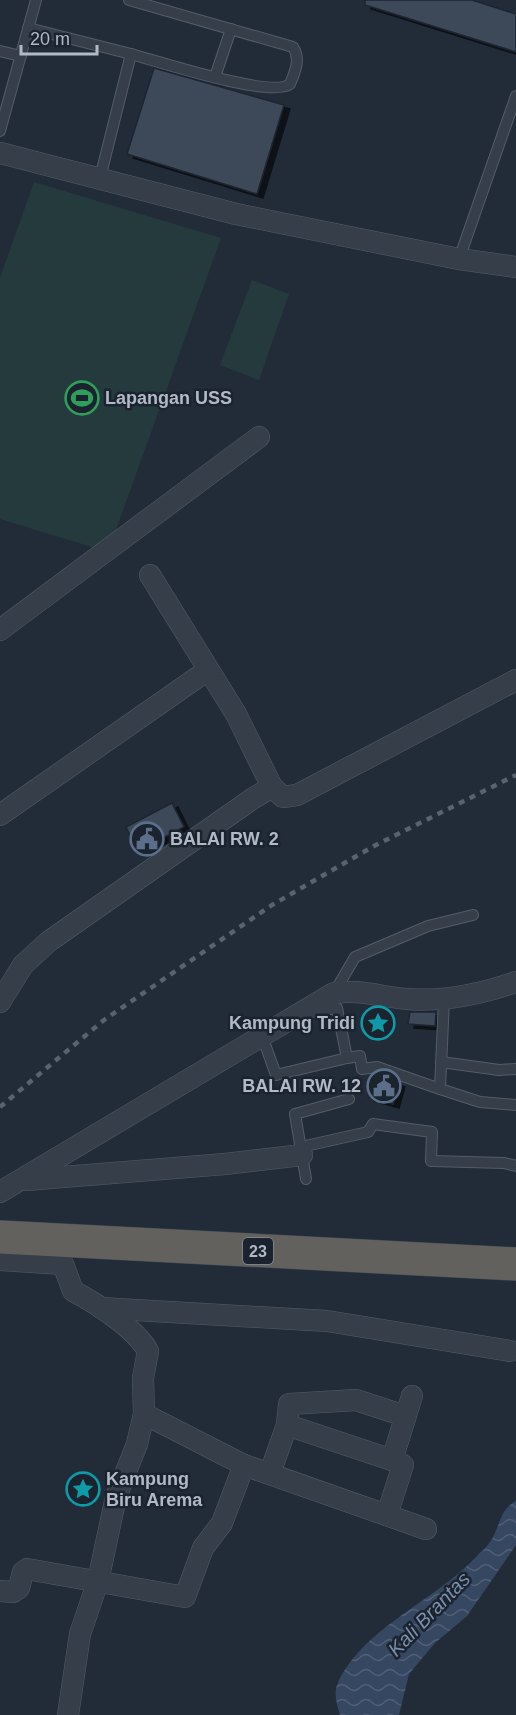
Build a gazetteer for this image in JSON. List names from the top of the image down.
{
  "streets": {
    "highway": ["23"]
  },
  "water": ["Kali Brantas"],
  "places": {
    "sports": ["Lapangan USS"],
    "public building": ["BALAI RW. 2", "BALAI RW. 12"],
    "place": ["Kampung Tridi", "Kampung Biru Arema"]
  },
  "scale_bar": "20 m"
}
